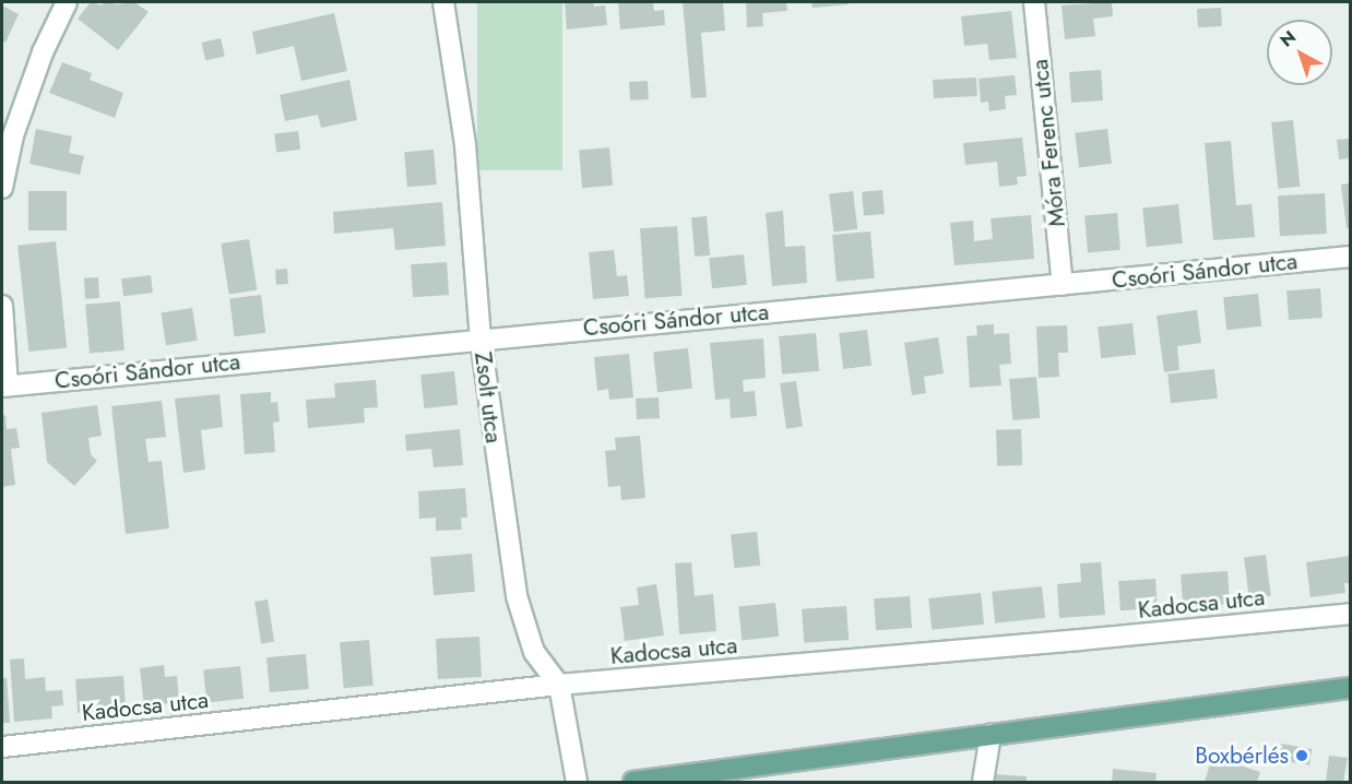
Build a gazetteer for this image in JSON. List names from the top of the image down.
{
  "streets": {
    "street": [
      "Móra Ferenc utca",
      "Csoóri Sándor utca",
      "Zsolt utca",
      "Kadocsa utca"
    ]
  },
  "crossings": [
    ["Móra Ferenc utca", "Csoóri Sándor utca"],
    ["Csoóri Sándor utca", "Zsolt utca"],
    ["Zsolt utca", "Kadocsa utca"]
  ],
  "places": ["Boxbérlés"],
  "north": "top left"
}
